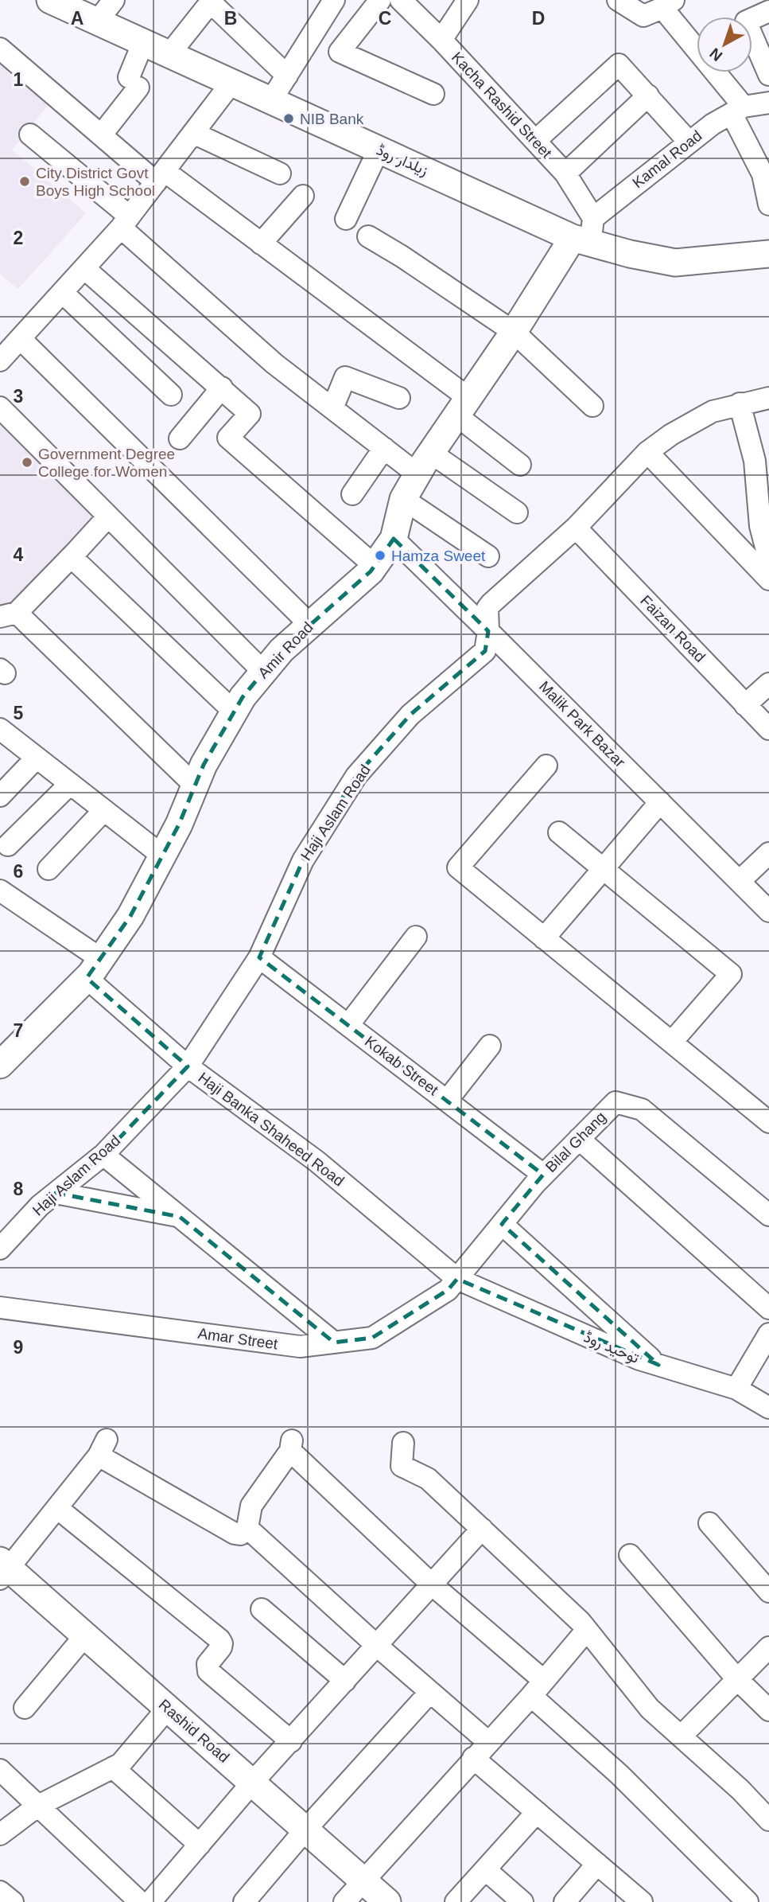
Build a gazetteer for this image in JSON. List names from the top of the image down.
{
  "streets": {
    "main road": ["زیلدار روڈ", "Amir Road", "Rashid Road"],
    "street": [
      "Kacha Rashid Street",
      "Kamal Road",
      "Faizan Road",
      "Malik Park Bazar",
      "Haji Aslam Road",
      "Kokab Street",
      "Haji Banka Shaheed Road",
      "Bilal Ghang",
      "Amar Street",
      "توحید روڈ"
    ]
  },
  "crossings": [
    ["Kacha Rashid Street", "Kamal Road"],
    ["Kacha Rashid Street", "زیلدار روڈ"],
    ["Kacha Rashid Street", "Amir Road"],
    ["Kamal Road", "زیلدار روڈ"],
    ["Kamal Road", "Amir Road"],
    ["زیلدار روڈ", "Amir Road"],
    ["Faizan Road", "Haji Aslam Road"],
    ["Amir Road", "Malik Park Bazar"],
    ["Amir Road", "Haji Banka Shaheed Road"],
    ["Malik Park Bazar", "Haji Aslam Road"],
    ["Haji Aslam Road", "Kokab Street"],
    ["Haji Aslam Road", "Haji Banka Shaheed Road"],
    ["Kokab Street", "Bilal Ghang"],
    ["Haji Banka Shaheed Road", "Bilal Ghang"],
    ["Haji Banka Shaheed Road", "Amar Street"],
    ["Haji Banka Shaheed Road", "توحید روڈ"],
    ["Bilal Ghang", "Amar Street"],
    ["Bilal Ghang", "توحید روڈ"],
    ["Amar Street", "توحید روڈ"]
  ],
  "places": [
    "NIB Bank",
    "City District Govt Boys High School",
    "Government Degree College for Women",
    "Hamza Sweet"
  ],
  "north": "bottom left",
  "grid": {
    "columns": [
      "A",
      "B",
      "C",
      "D"
    ],
    "rows": [
      "1",
      "2",
      "3",
      "4",
      "5",
      "6",
      "7",
      "8",
      "9"
    ]
  }
}
